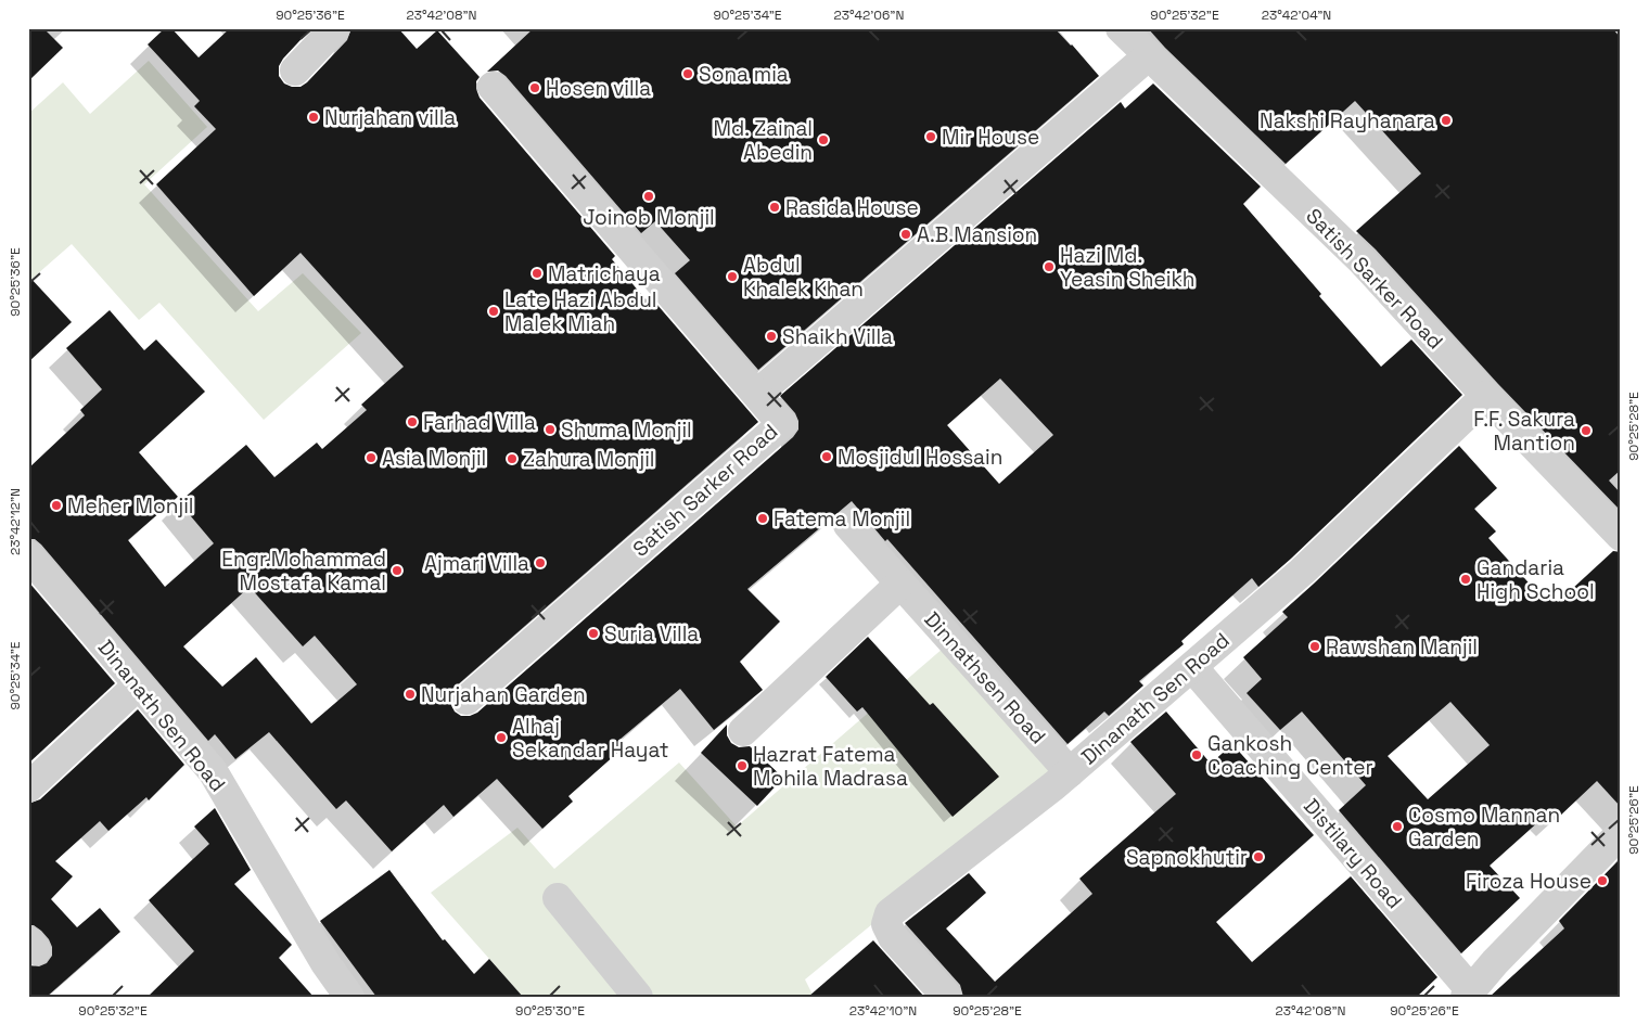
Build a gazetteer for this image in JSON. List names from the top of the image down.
{
  "streets": {
    "street": [
      "Satish Sarker Road",
      "Dinnathsen Road",
      "Dinanath Sen Road",
      "Distilary Road"
    ]
  },
  "crossings": [
    ["Satish Sarker Road", "Dinanath Sen Road"],
    ["Dinnathsen Road", "Dinanath Sen Road"],
    ["Dinanath Sen Road", "Distilary Road"]
  ],
  "places": [
    "Sona mia",
    "Hosen villa",
    "Nurjahan villa",
    "Nakshi Rayhanara",
    "Mir House",
    "Md. Zainal Abedin",
    "Joinob Monjil",
    "Rasida House",
    "A.B.Mansion",
    "Hazi Md. Yeasin Sheikh",
    "Matrichaya",
    "Abdul Khalek Khan",
    "Late Hazi Abdul Malek Miah",
    "Shaikh Villa",
    "Farhad Villa",
    "Shuma Monjil",
    "F.F. Sakura Mantion",
    "Mosjidul Hossain",
    "Asia Monjil",
    "Zahura Monjil",
    "Meher Monjil",
    "Fatema Monjil",
    "Ajmari Villa",
    "Engr.Mohammad Mostafa Kamal",
    "Gandaria High School",
    "Suria Villa",
    "Rawshan Manjil",
    "Nurjahan Garden",
    "Alhaj Sekandar Hayat",
    "Gankosh Coaching Center",
    "Hazrat Fatema Mohila Madrasa",
    "Cosmo Mannan Garden",
    "Sapnokhutir",
    "Firoza House"
  ],
  "coordinates": [
    "90°25'36\"E",
    "23°42'08\"N",
    "90°25'34\"E",
    "23°42'06\"N",
    "90°25'32\"E",
    "23°42'04\"N",
    "90°25'28\"E",
    "23°42'12\"N",
    "90°25'26\"E",
    "90°25'30\"E",
    "23°42'10\"N"
  ]
}
